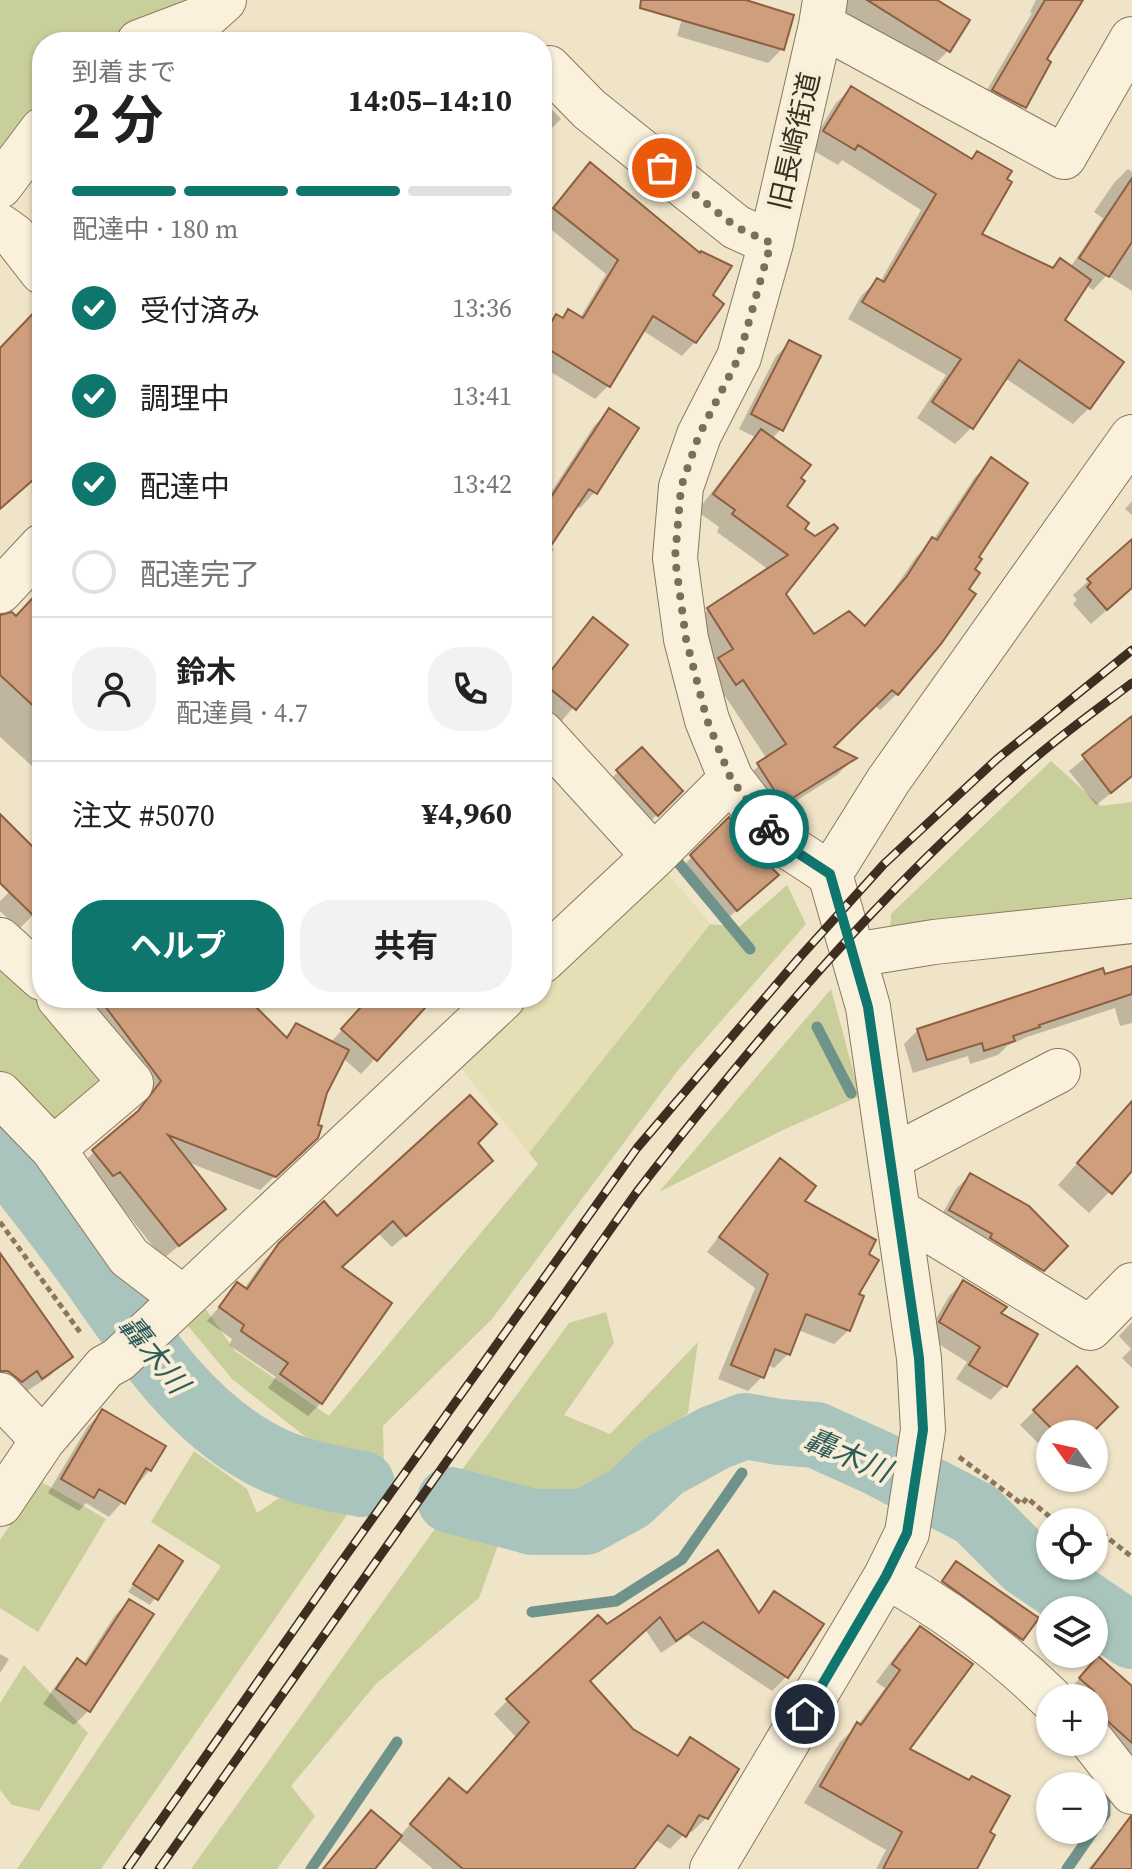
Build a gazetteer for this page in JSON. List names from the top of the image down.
{
  "streets": {
    "street": ["旧長崎街道"]
  },
  "water": ["轟木川"],
  "north": "top left",
  "page": {
    "heading": ["2 分", "到着まで", "14:05–14:10"],
    "panel": [
      "鈴木",
      "配達員 · 4.7",
      "注文 #5070",
      "¥4,960"
    ],
    "bar": "配達中 · 180 m",
    "list": [
      ["受付済み", "13:36"],
      ["調理中", "13:41"],
      ["配達中", "13:42"],
      "配達完了"
    ],
    "buttons": ["ヘルプ", "共有"],
    "map_buttons": ["+", "−"]
  }
}
